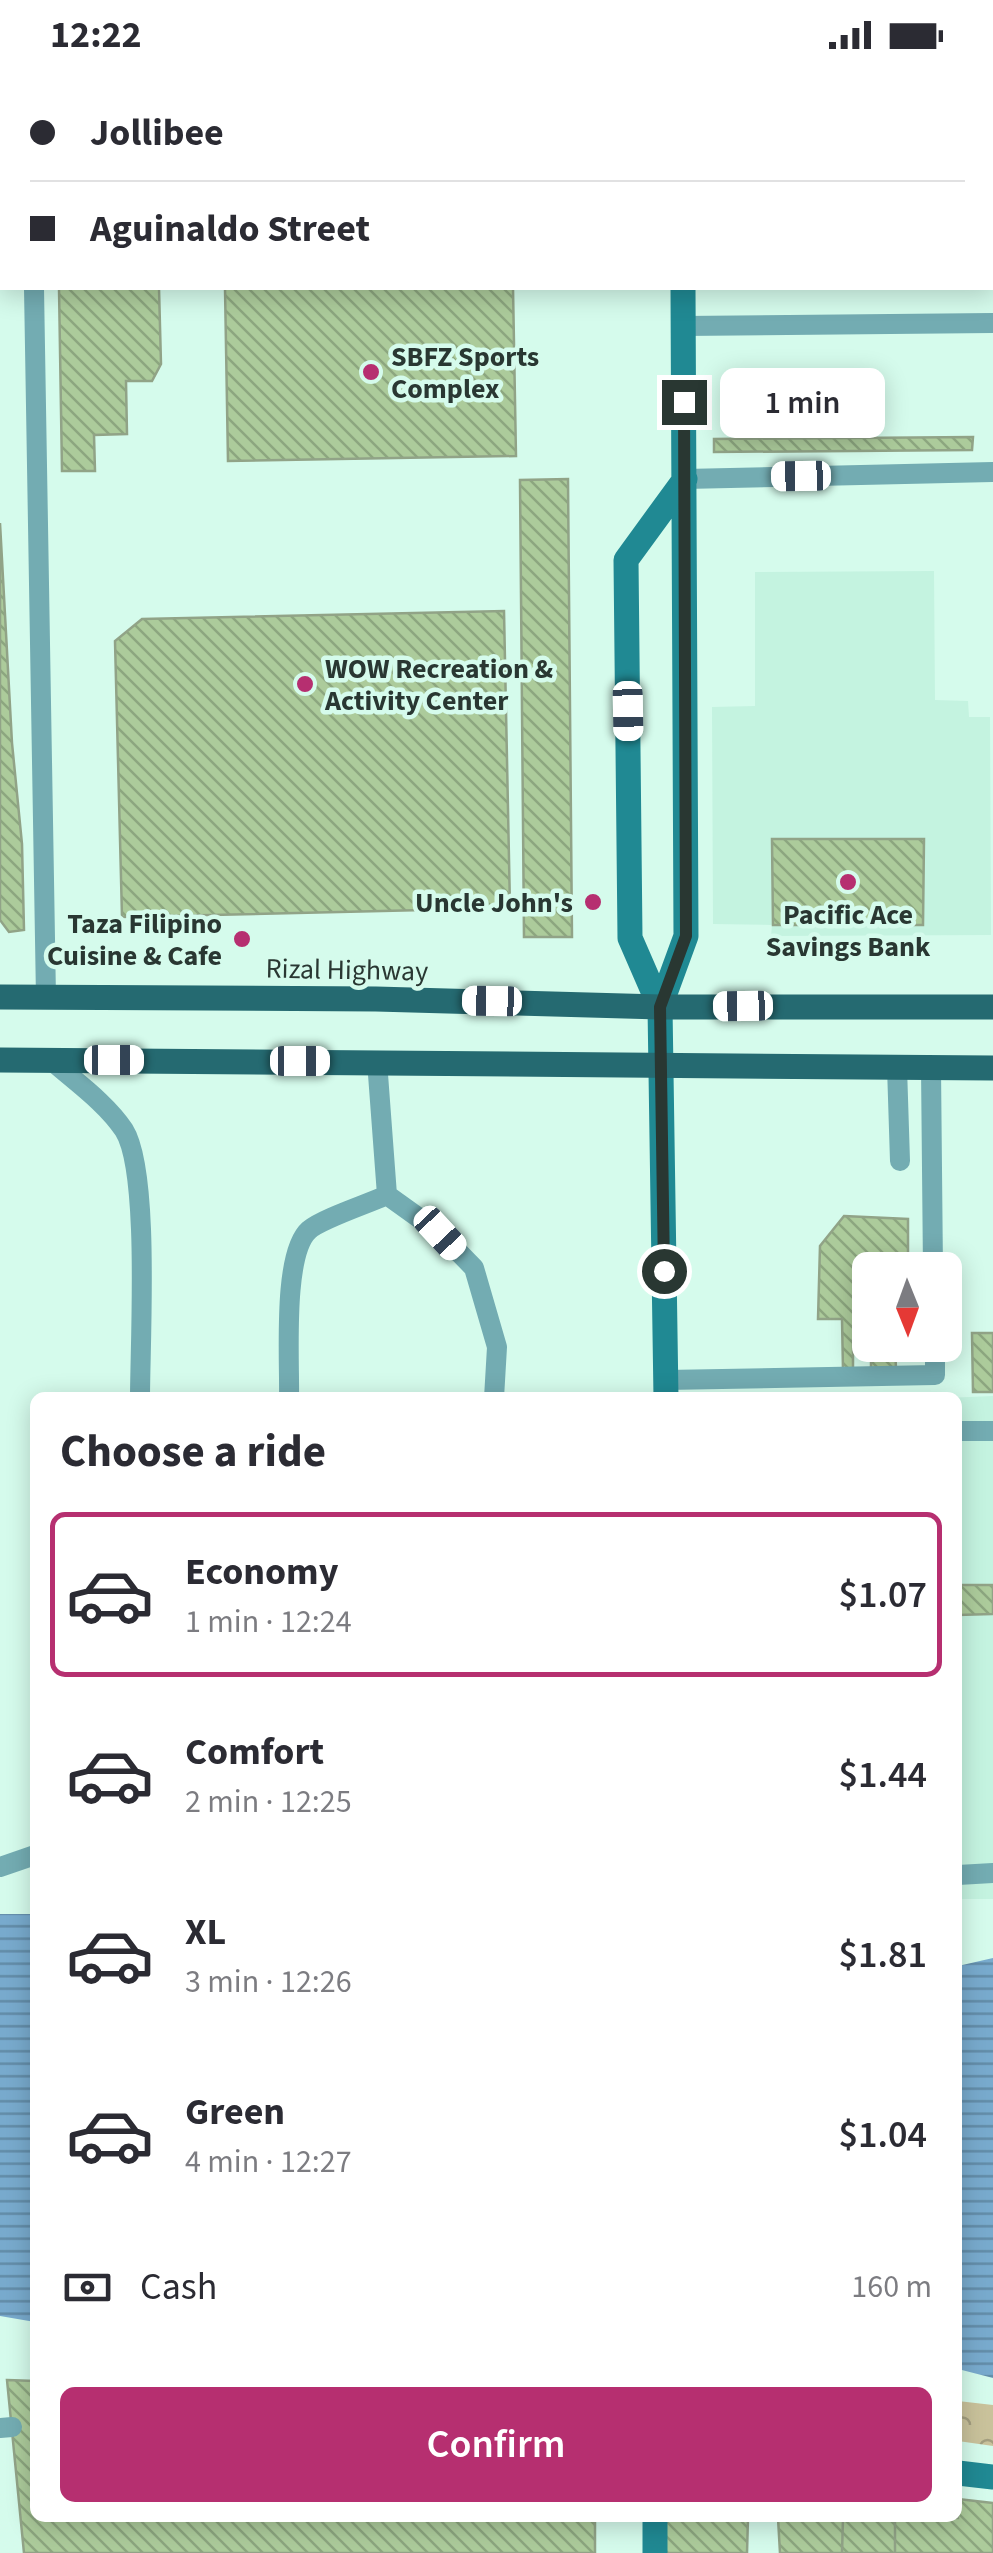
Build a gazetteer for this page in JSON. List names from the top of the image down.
{
  "streets": {
    "main road": ["Rizal Highway"]
  },
  "places": [
    "SBFZ Sports Complex",
    "WOW Recreation & Activity Center",
    "Pacific Ace Savings Bank",
    "Uncle John's",
    "Taza Filipino Cuisine & Cafe"
  ],
  "north": "bottom",
  "page": {
    "status": "12:22",
    "banner": ["Jollibee", "Aguinaldo Street"],
    "bubble": "1 min",
    "heading": "Choose a ride",
    "list": [
      {
        "name": "Economy",
        "note": "1 min · 12:24",
        "value": "$1.07"
      },
      {
        "name": "Comfort",
        "note": "2 min · 12:25",
        "value": "$1.44"
      },
      {
        "name": "XL",
        "note": "3 min · 12:26",
        "value": "$1.81"
      },
      {
        "name": "Green",
        "note": "4 min · 12:27",
        "value": "$1.04"
      }
    ],
    "pay": ["Cash", "160 m"],
    "buttons": "Confirm"
  }
}
